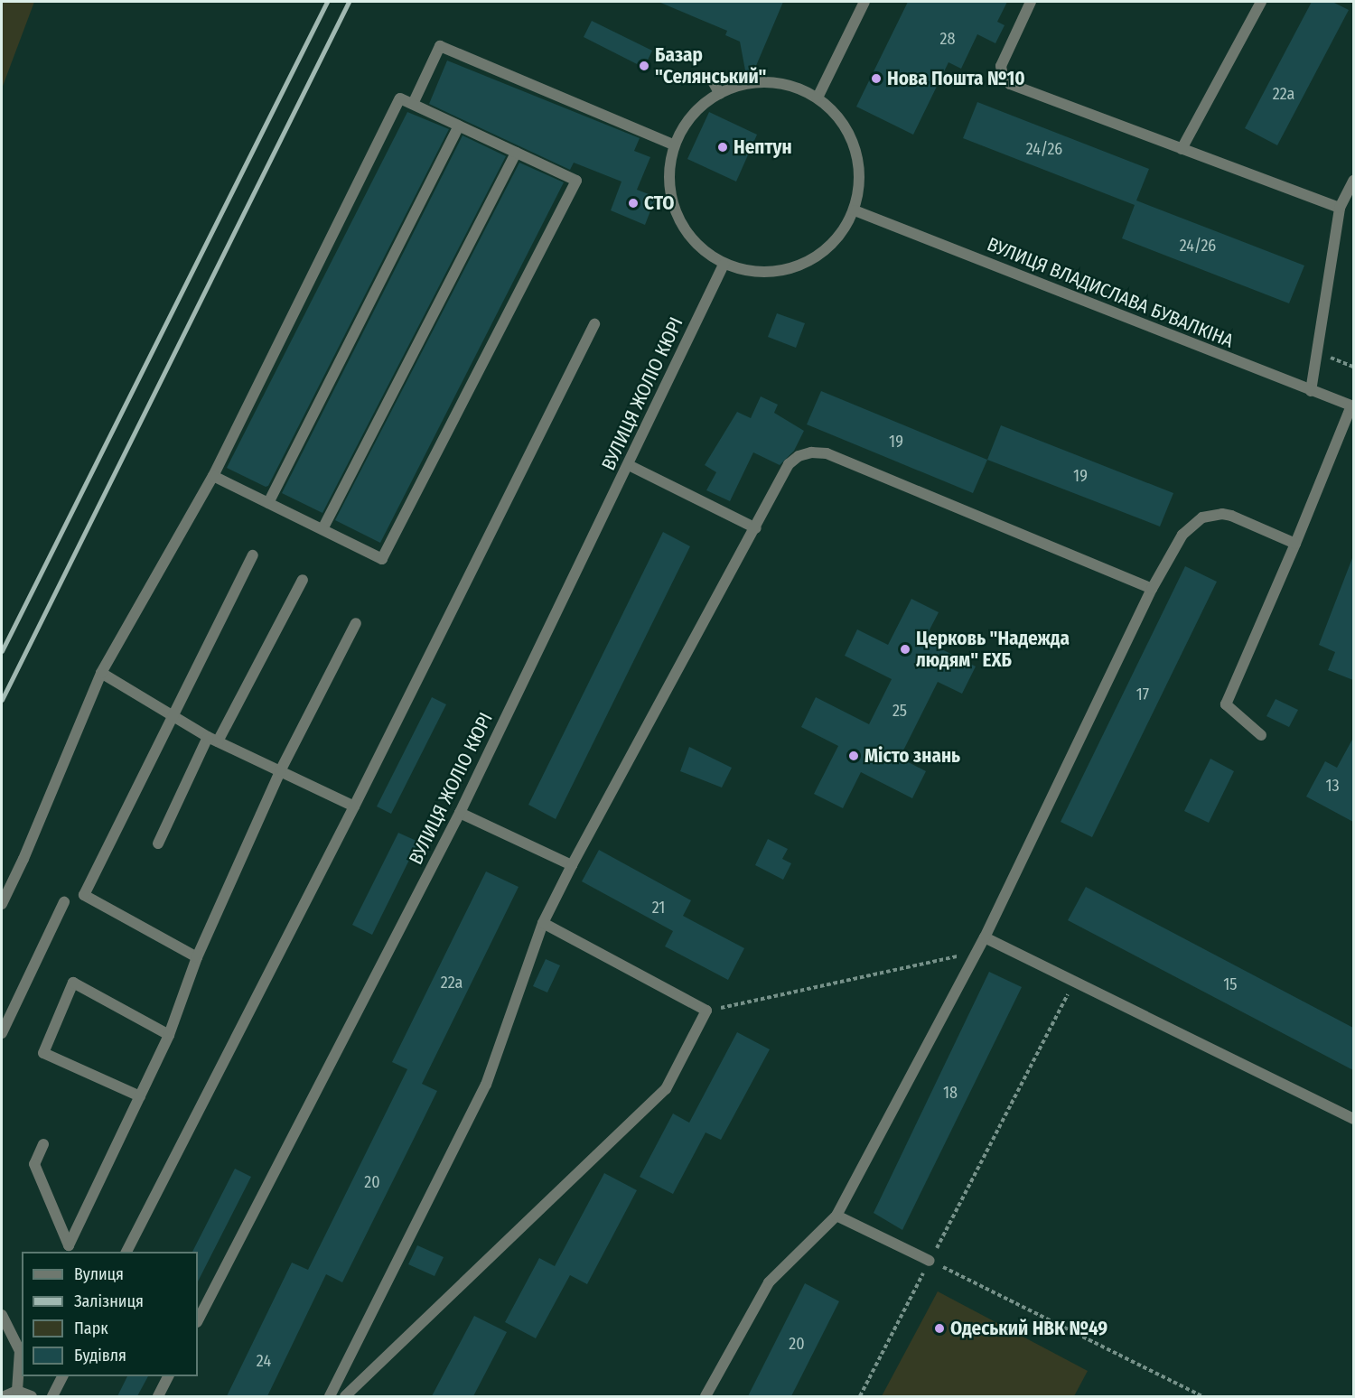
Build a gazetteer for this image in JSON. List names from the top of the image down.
{
  "streets": {
    "street": ["ВУЛИЦЯ ВЛАДИСЛАВА БУВАЛКІНА", "ВУЛИЦЯ ЖОЛІО КЮРІ"]
  },
  "crossings": [
    ["ВУЛИЦЯ ВЛАДИСЛАВА БУВАЛКІНА", "ВУЛИЦЯ ЖОЛІО КЮРІ"]
  ],
  "places": [
    "Базар \"Селянський\"",
    "Нова Пошта №10",
    "Нептун",
    "СТО",
    "Церковь \"Надежда людям\" ЕХБ",
    "Місто знань",
    "Одеський НВК №49"
  ],
  "house_numbers": [
    "28",
    "22а",
    "24/26",
    "24/26",
    "19",
    "19",
    "17",
    "25",
    "13",
    "21",
    "22а",
    "15",
    "18",
    "20",
    "20",
    "24"
  ],
  "legend": [
    "Вулиця",
    "Залізниця",
    "Парк",
    "Будівля"
  ]
}
